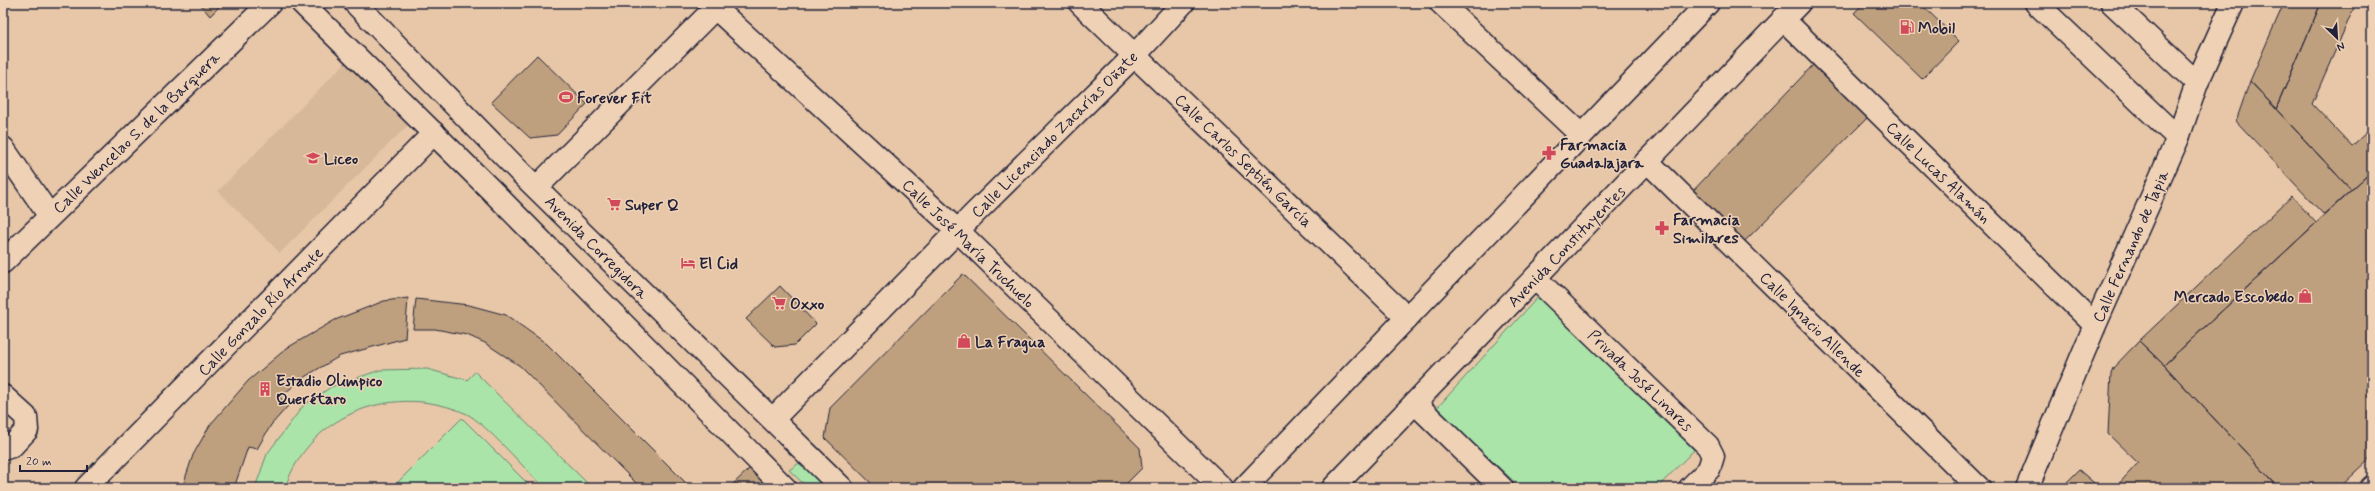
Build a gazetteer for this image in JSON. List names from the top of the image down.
{
  "streets": {
    "street": [
      "Calle Wencelao S. de la Barquera",
      "Calle Licenciado Zacarías Oñate",
      "Calle Carlos Septién García",
      "Calle Lucas Alamán",
      "Calle José María Truchuelo",
      "Avenida Constituyentes",
      "Calle Fernando de Tapia",
      "Avenida Corregidora",
      "Calle Gonzalo Río Arronte",
      "Calle Ignacio Allende",
      "Privada José Linares"
    ]
  },
  "crossings": [
    ["Calle Licenciado Zacarías Oñate", "Calle Carlos Septién García"],
    ["Calle Licenciado Zacarías Oñate", "Calle José María Truchuelo"],
    ["Calle Licenciado Zacarías Oñate", "Avenida Corregidora"],
    ["Calle Lucas Alamán", "Avenida Constituyentes"],
    ["Calle Lucas Alamán", "Calle Fernando de Tapia"],
    ["Avenida Constituyentes", "Calle Ignacio Allende"],
    ["Avenida Constituyentes", "Privada José Linares"]
  ],
  "places": {
    "fuel station": ["Mobil"],
    "sports": ["Forever Fit"],
    "pharmacy": ["Farmacia Guadalajara", "Farmacia Similares"],
    "school or university": ["Liceo"],
    "supermarket": ["Super Q", "Oxxo"],
    "hotel": ["El Cid"],
    "shop": ["Mercado Escobedo", "La Fragua"],
    "building": ["Estadio Olimpico Querétaro"]
  },
  "scale_bar": "20 m",
  "north": "bottom right"
}
